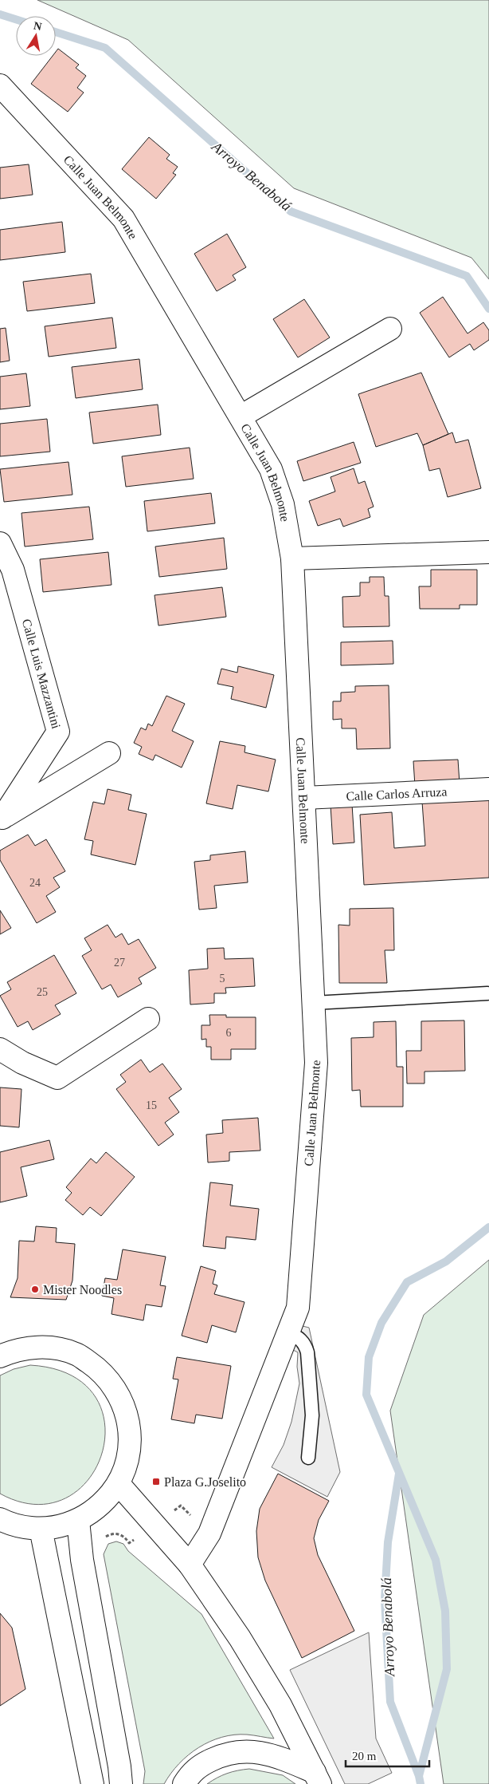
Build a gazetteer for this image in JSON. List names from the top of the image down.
{
  "streets": {
    "main road": ["Calle Juan Belmonte", "Calle Luis Mazzantini", "Calle Carlos Arruza"]
  },
  "crossings": [
    ["Calle Juan Belmonte", "Calle Carlos Arruza"]
  ],
  "water": ["Arroyo Benabolá"],
  "places": {
    "other": ["Mister Noodles"],
    "transit": ["Plaza G.Joselito"]
  },
  "house_numbers": [
    "24",
    "27",
    "5",
    "25",
    "6",
    "15"
  ],
  "scale_bar": "20 m",
  "north": "top"
}
